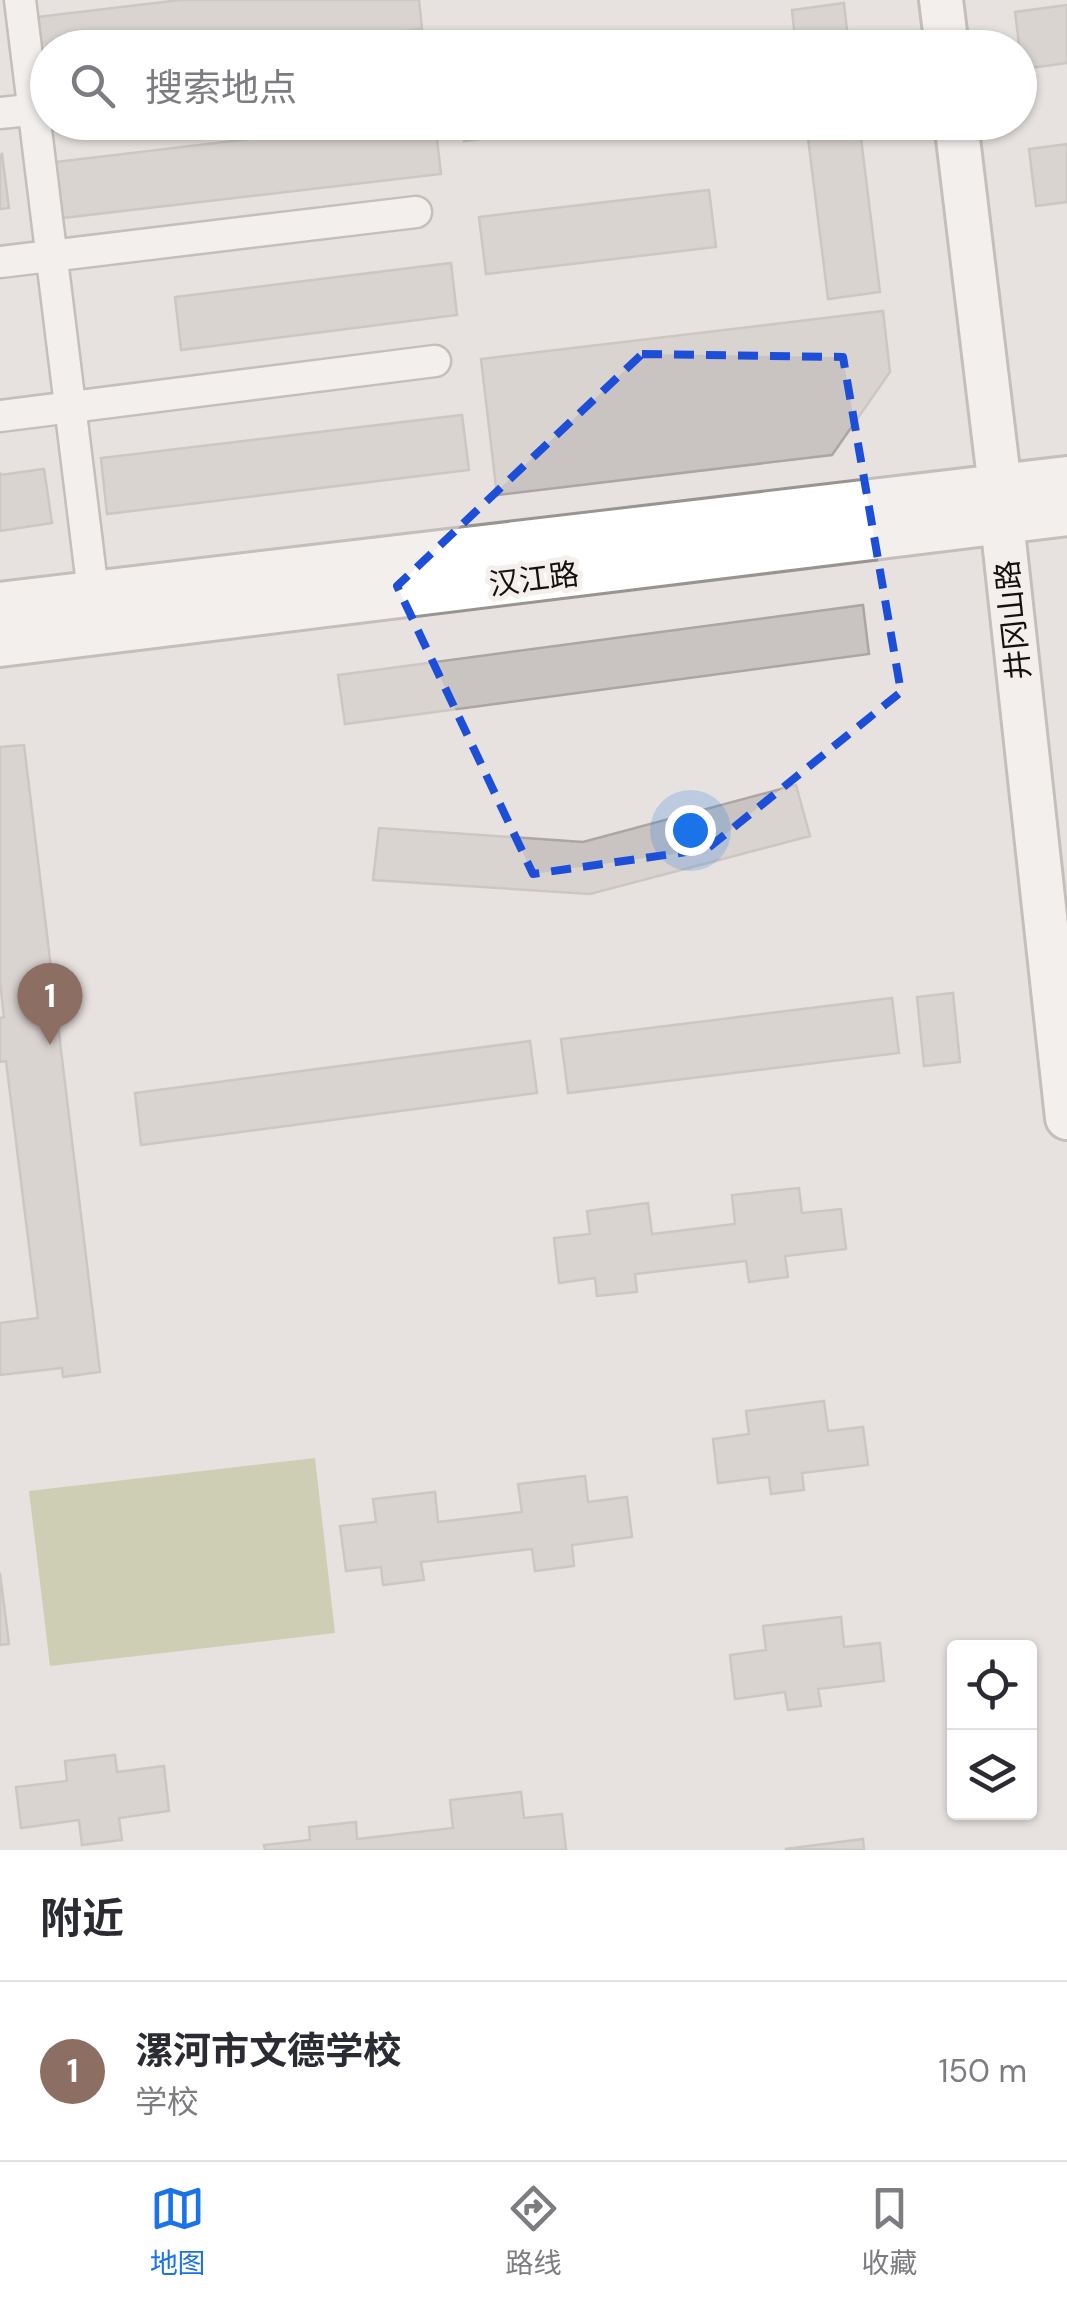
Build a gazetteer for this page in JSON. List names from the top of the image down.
{
  "streets": {
    "street": ["汉江路", "井冈山路"]
  },
  "crossings": [
    ["汉江路", "井冈山路"]
  ],
  "page": {
    "search": "搜索地点",
    "pins": "1",
    "heading": "附近",
    "list": [
      {
        "mark": "1",
        "name": "漯河市文德学校",
        "note": "学校",
        "value": "150 m"
      }
    ],
    "nav": ["地图", "路线", "收藏"]
  }
}
